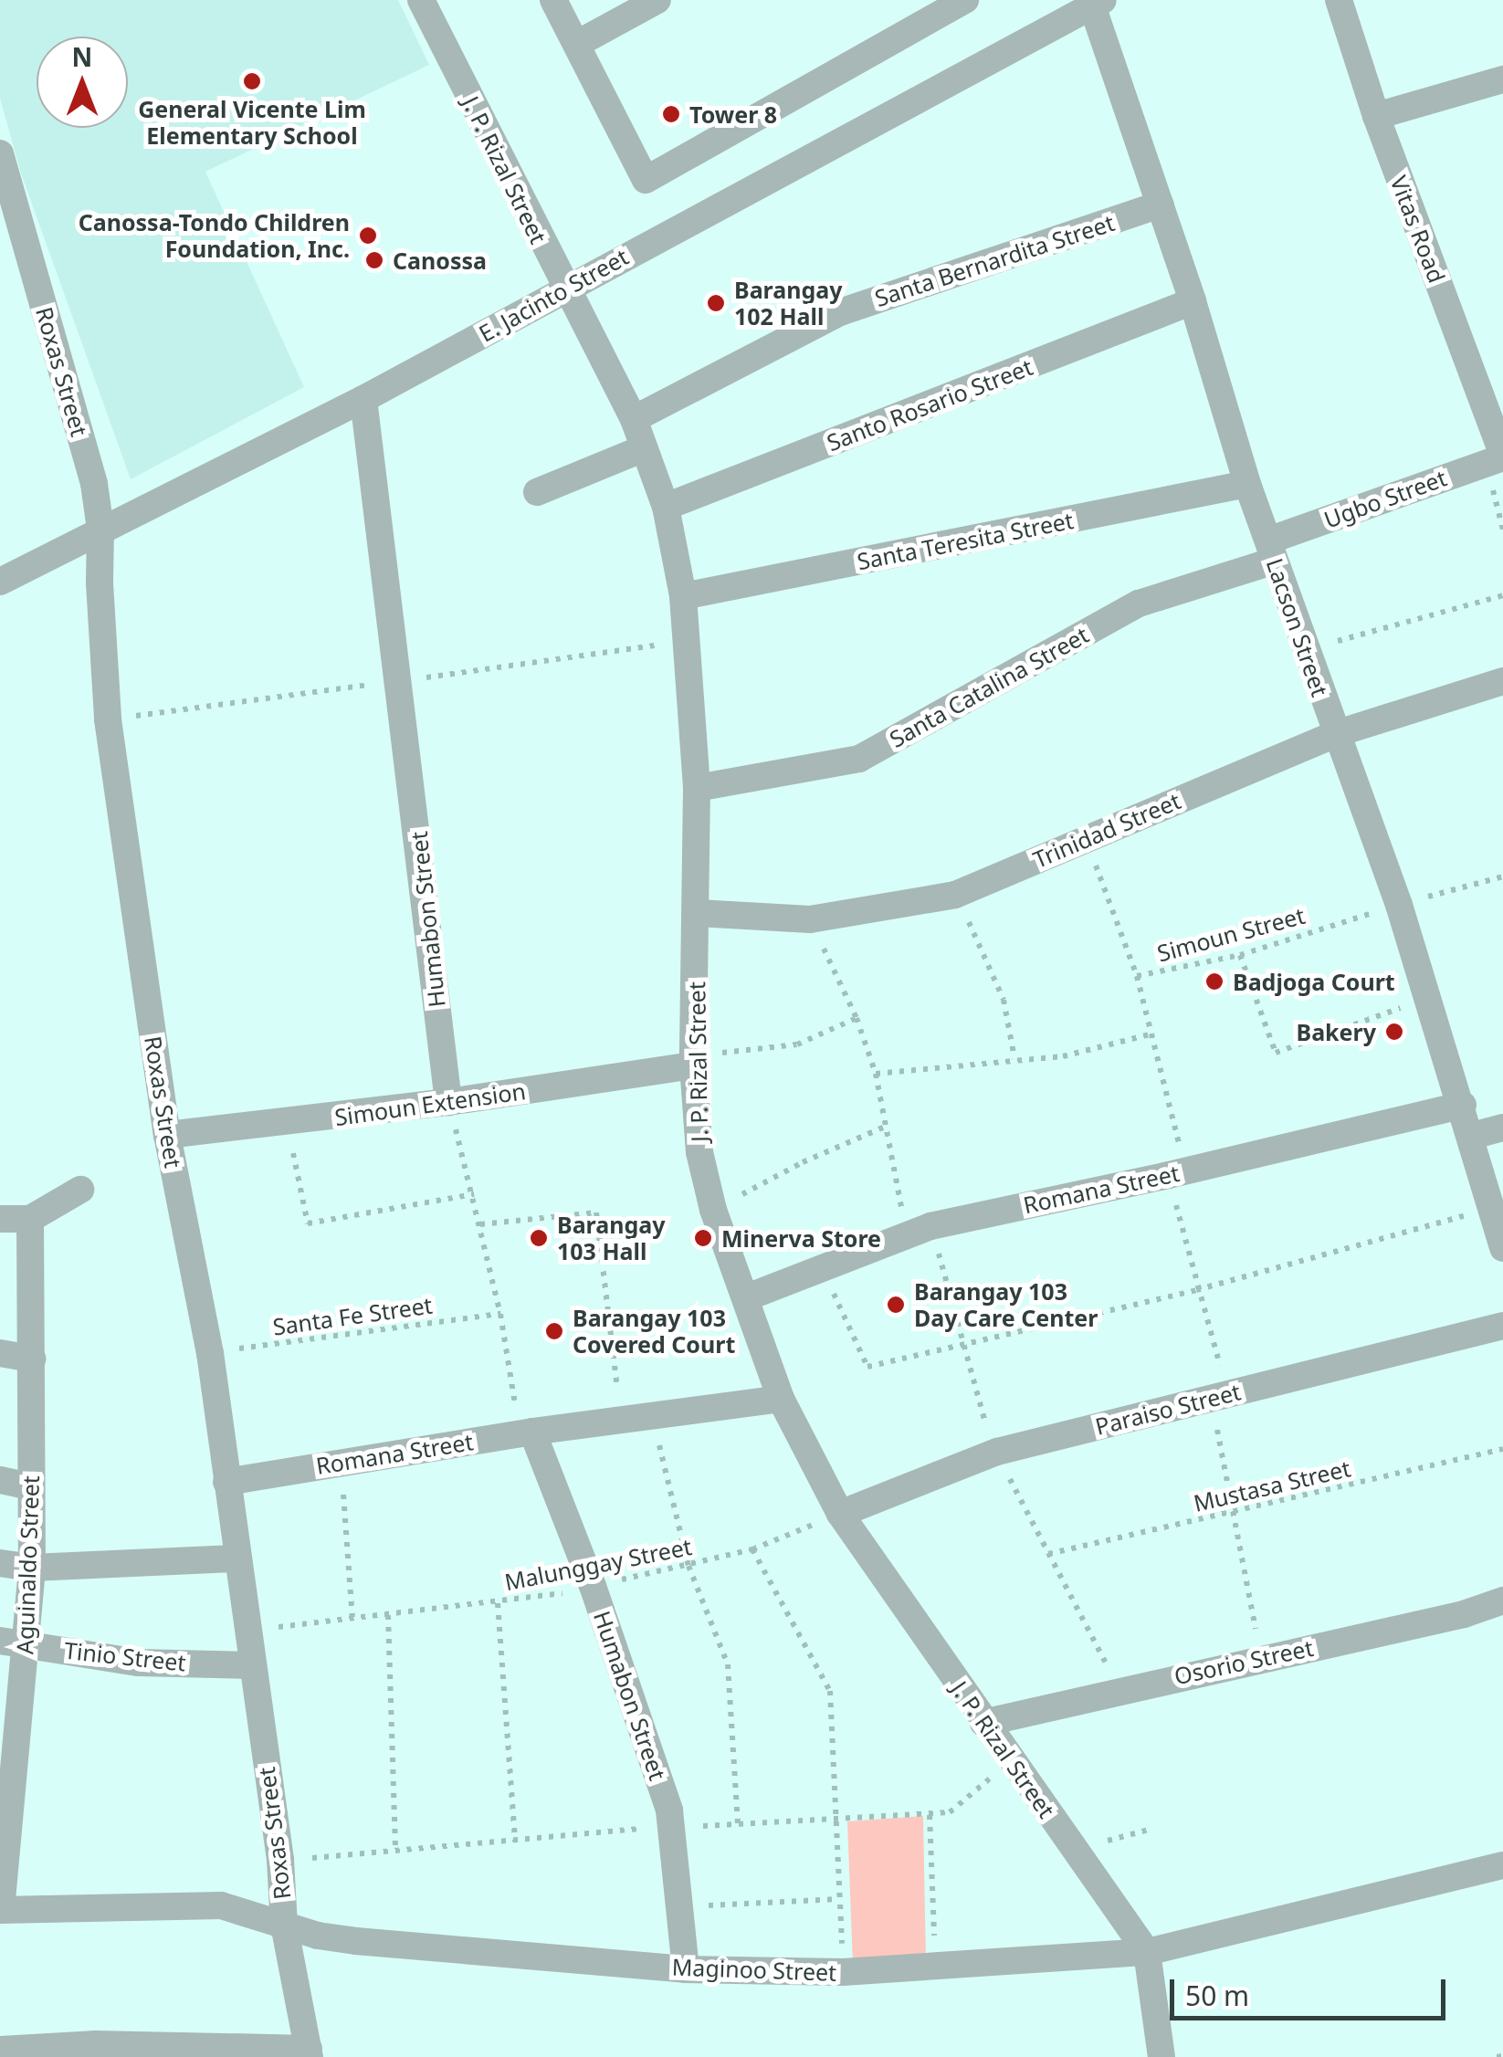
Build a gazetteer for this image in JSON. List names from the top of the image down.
{
  "streets": {
    "street": [
      "J. P. Rizal Street",
      "Vitas Road",
      "Santa Bernardita Street",
      "E. Jacinto Street",
      "Roxas Street",
      "Santo Rosario Street",
      "Ugbo Street",
      "Santa Teresita Street",
      "Lacson Street",
      "Santa Catalina Street",
      "Trinidad Street",
      "Humabon Street",
      "Simoun Extension",
      "Romana Street",
      "Paraiso Street",
      "Aguinaldo Street",
      "Tinio Street",
      "Osorio Street",
      "Maginoo Street"
    ],
    "path": [
      "Simoun Street",
      "Santa Fe Street",
      "Mustasa Street",
      "Malunggay Street"
    ]
  },
  "crossings": [
    ["J. P. Rizal Street", "Santa Bernardita Street"],
    ["J. P. Rizal Street", "E. Jacinto Street"],
    ["J. P. Rizal Street", "Santo Rosario Street"],
    ["J. P. Rizal Street", "Santa Teresita Street"],
    ["J. P. Rizal Street", "Santa Catalina Street"],
    ["J. P. Rizal Street", "Trinidad Street"],
    ["J. P. Rizal Street", "Simoun Extension"],
    ["J. P. Rizal Street", "Romana Street"],
    ["J. P. Rizal Street", "Paraiso Street"],
    ["J. P. Rizal Street", "Malunggay Street"],
    ["J. P. Rizal Street", "Osorio Street"],
    ["J. P. Rizal Street", "Maginoo Street"],
    ["Vitas Road", "Ugbo Street"],
    ["Santa Bernardita Street", "Lacson Street"],
    ["E. Jacinto Street", "Roxas Street"],
    ["E. Jacinto Street", "Lacson Street"],
    ["E. Jacinto Street", "Humabon Street"],
    ["Roxas Street", "Simoun Extension"],
    ["Roxas Street", "Romana Street"],
    ["Roxas Street", "Santa Fe Street"],
    ["Roxas Street", "Malunggay Street"],
    ["Roxas Street", "Tinio Street"],
    ["Roxas Street", "Maginoo Street"],
    ["Santo Rosario Street", "Lacson Street"],
    ["Ugbo Street", "Lacson Street"],
    ["Ugbo Street", "Santa Catalina Street"],
    ["Santa Teresita Street", "Lacson Street"],
    ["Lacson Street", "Santa Catalina Street"],
    ["Lacson Street", "Trinidad Street"],
    ["Lacson Street", "Simoun Street"],
    ["Lacson Street", "Romana Street"],
    ["Humabon Street", "Simoun Extension"],
    ["Humabon Street", "Romana Street"],
    ["Humabon Street", "Malunggay Street"],
    ["Humabon Street", "Maginoo Street"],
    ["Simoun Street", "Romana Street"],
    ["Simoun Street", "Paraiso Street"],
    ["Simoun Street", "Mustasa Street"],
    ["Simoun Street", "Osorio Street"],
    ["Paraiso Street", "Malunggay Street"],
    ["Aguinaldo Street", "Tinio Street"],
    ["Aguinaldo Street", "Maginoo Street"]
  ],
  "places": [
    "General Vicente Lim Elementary School",
    "Tower 8",
    "Canossa-Tondo Children Foundation, Inc.",
    "Canossa",
    "Barangay 102 Hall",
    "Badjoga Court",
    "Bakery",
    "Barangay 103 Hall",
    "Minerva Store",
    "Barangay 103 Day Care Center",
    "Barangay 103 Covered Court"
  ],
  "scale_bar": "50 m",
  "north": "top"
}
